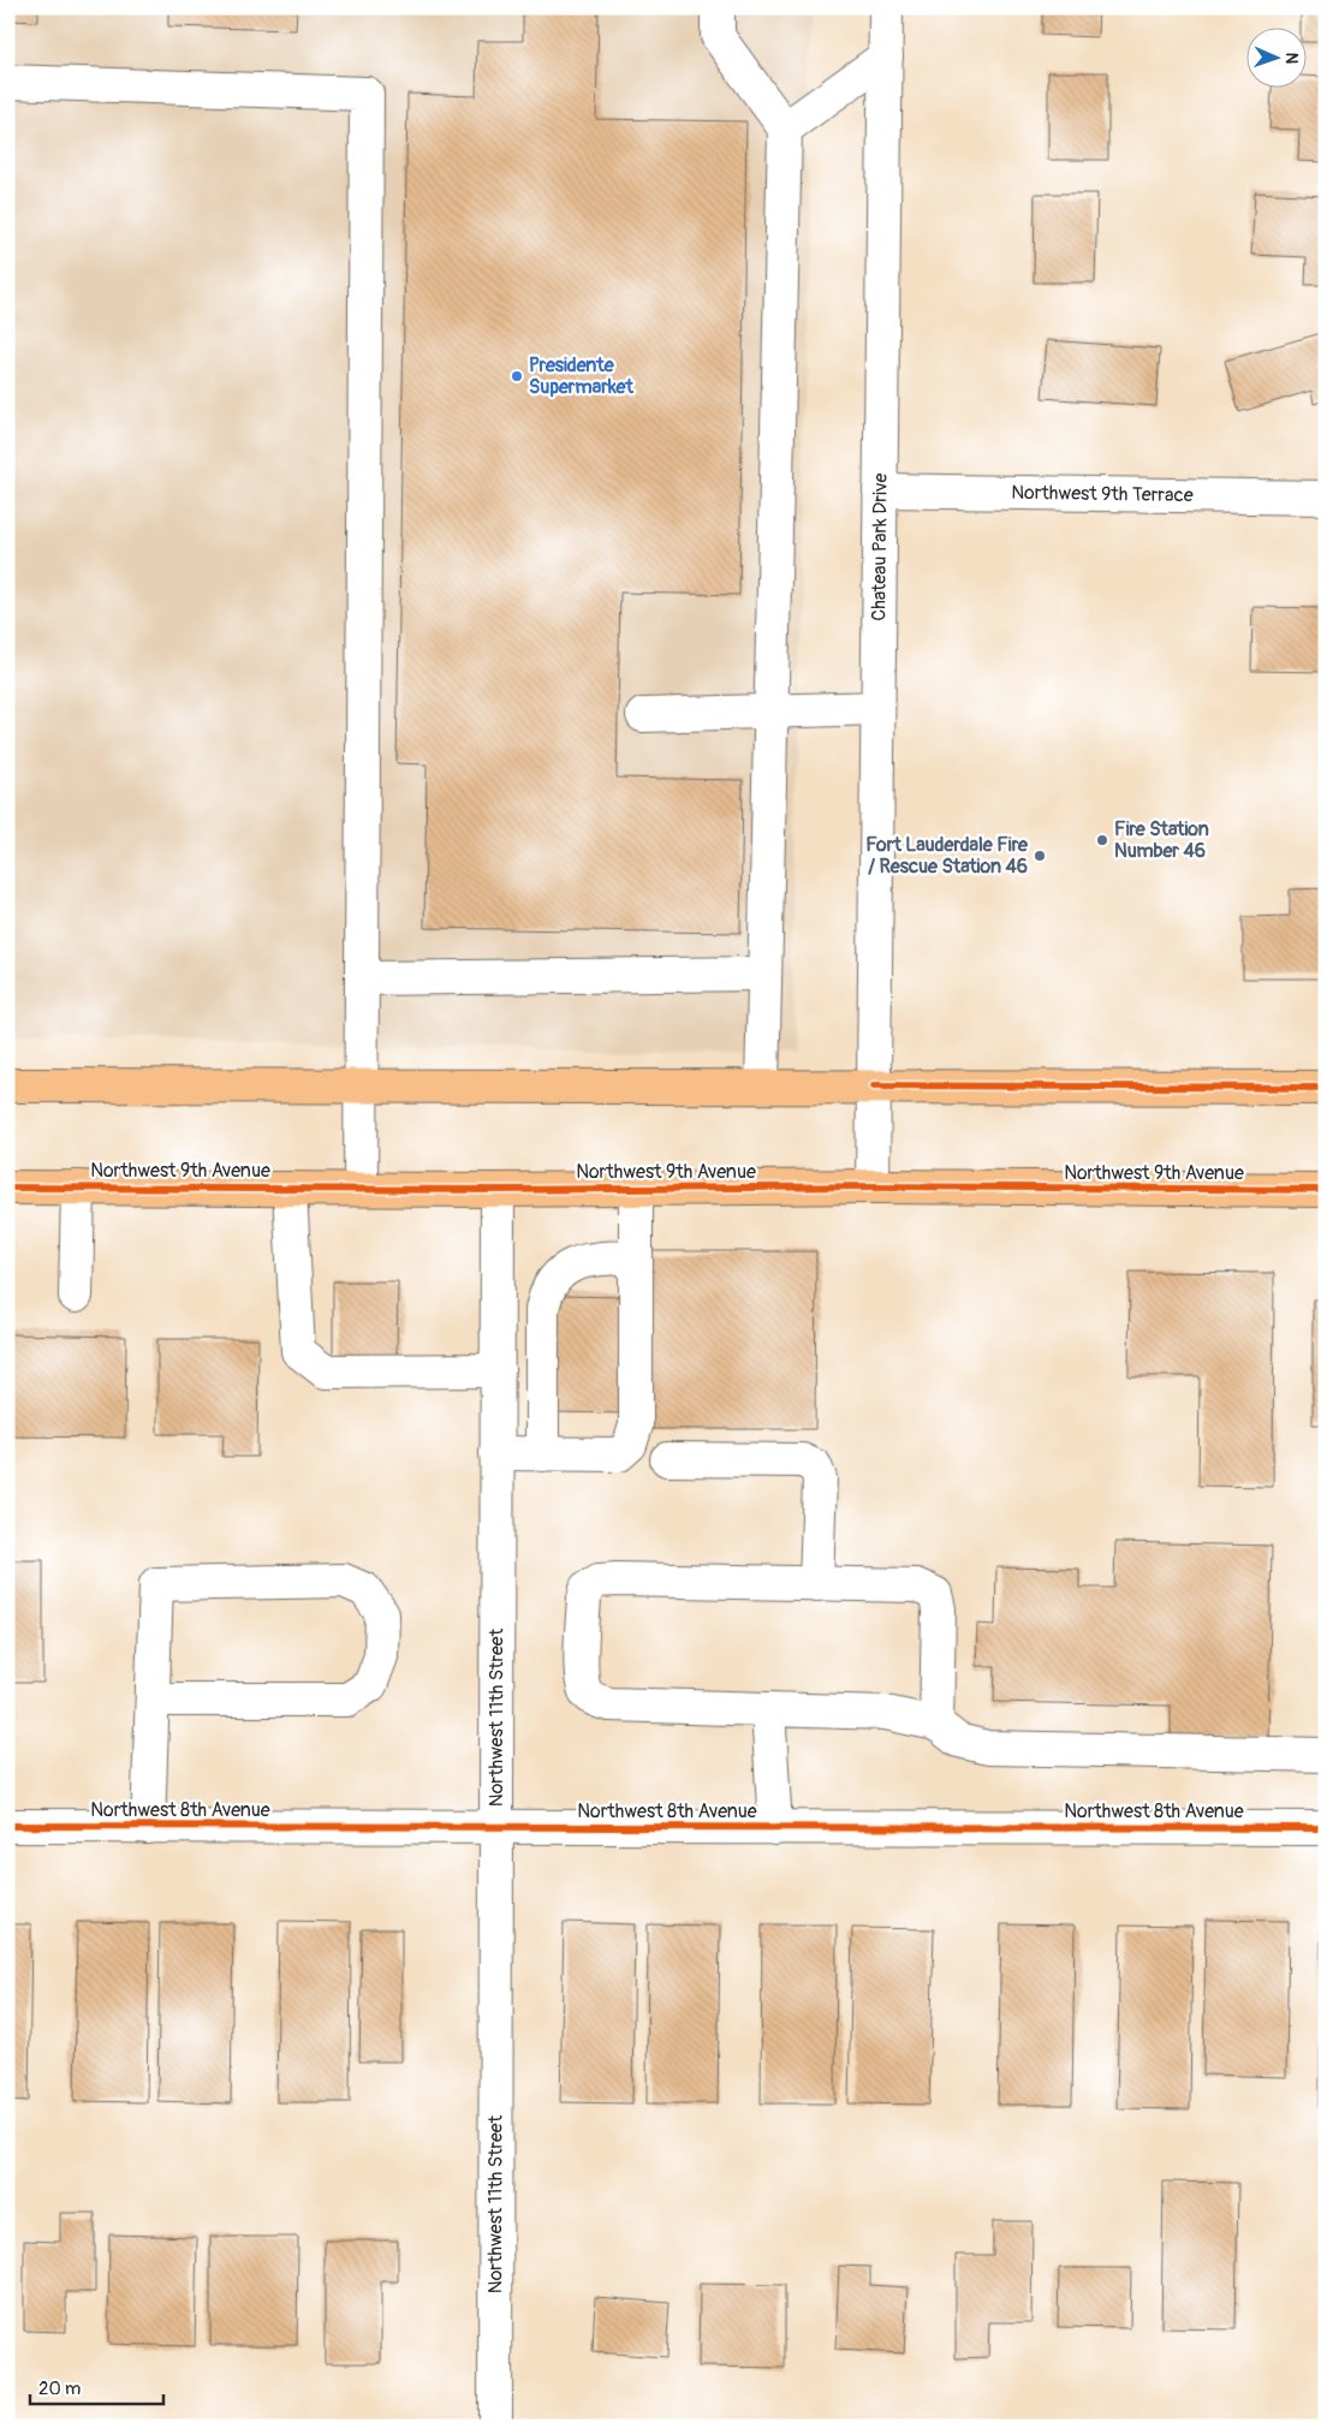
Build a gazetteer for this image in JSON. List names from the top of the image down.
{
  "streets": {
    "main road": ["Northwest 9th Avenue"],
    "street": [
      "Northwest 9th Terrace",
      "Chateau Park Drive",
      "Northwest 11th Street",
      "Northwest 8th Avenue"
    ]
  },
  "crossings": [
    ["Northwest 9th Terrace", "Chateau Park Drive"],
    ["Chateau Park Drive", "Northwest 9th Avenue"],
    ["Northwest 9th Avenue", "Northwest 11th Street"],
    ["Northwest 11th Street", "Northwest 8th Avenue"]
  ],
  "places": ["Presidente Supermarket", "Fire Station Number 46", "Fort Lauderdale Fire / Rescue Station 46"],
  "scale_bar": "20 m",
  "north": "right"
}
